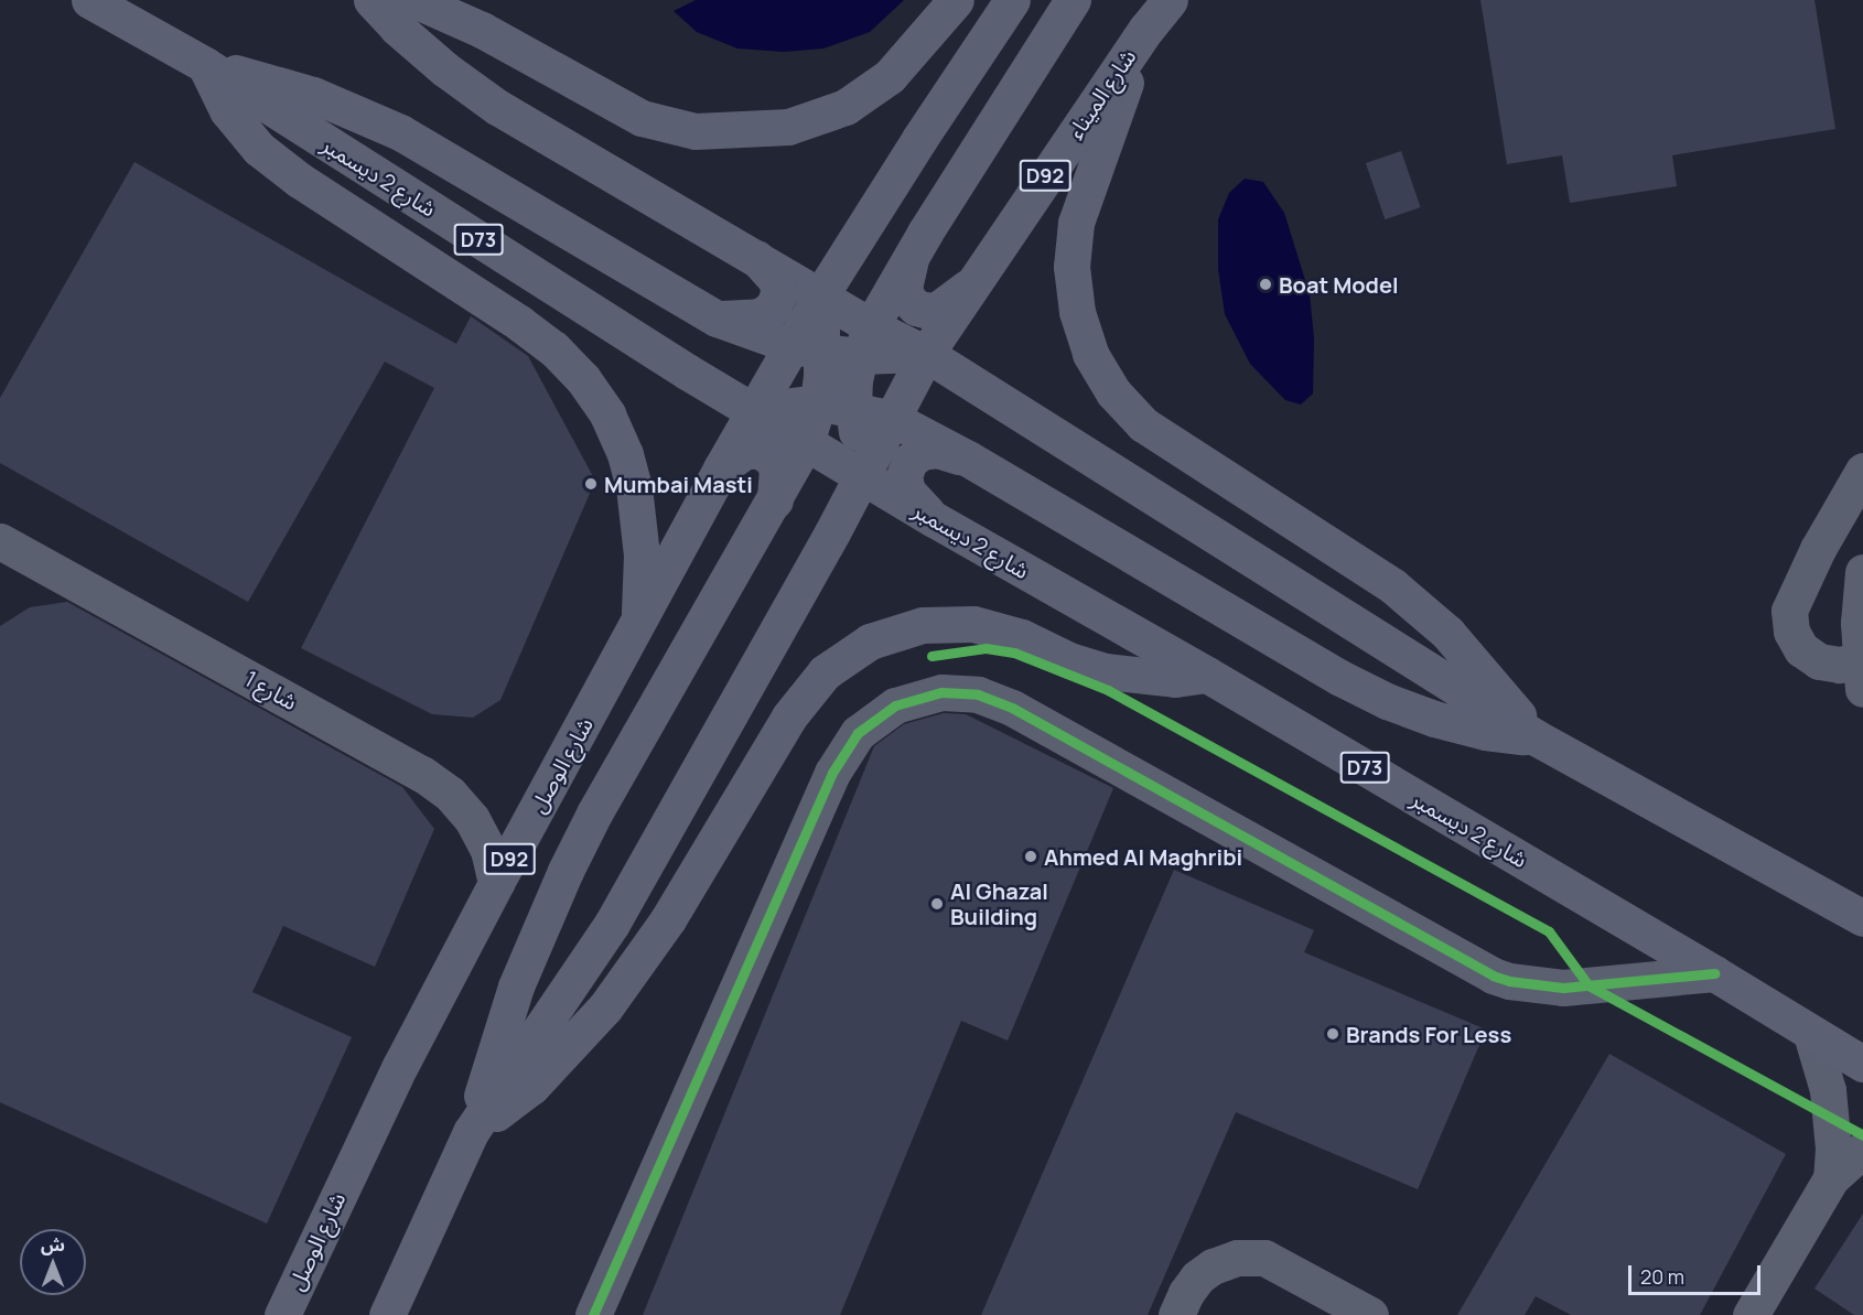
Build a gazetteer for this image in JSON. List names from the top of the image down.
{
  "streets": {
    "main road": [
      "شارع الميناء",
      "D92",
      "شارع 2 ديسمبر",
      "D73",
      "شارع الوصل"
    ],
    "street": ["شارع 1"]
  },
  "crossings": [
    ["شارع الميناء", "D92"],
    ["D92", "شارع 2 ديسمبر"],
    ["D92", "شارع الوصل"],
    ["شارع 2 ديسمبر", "شارع الوصل"],
    ["شارع 1", "شارع الوصل"]
  ],
  "places": [
    "Boat Model",
    "Mumbai Masti",
    "Ahmed Al Maghribi",
    "Al Ghazal Building",
    "Brands For Less"
  ],
  "scale_bar": "20 m",
  "north": "top"
}
